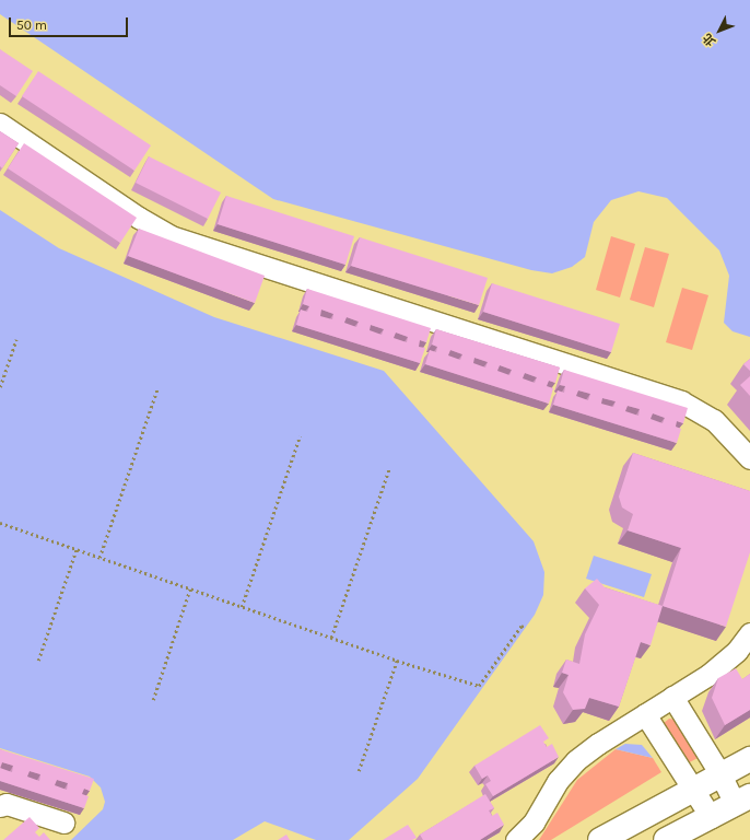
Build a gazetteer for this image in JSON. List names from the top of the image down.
{
  "scale_bar": "50 m",
  "north": "bottom left"
}
